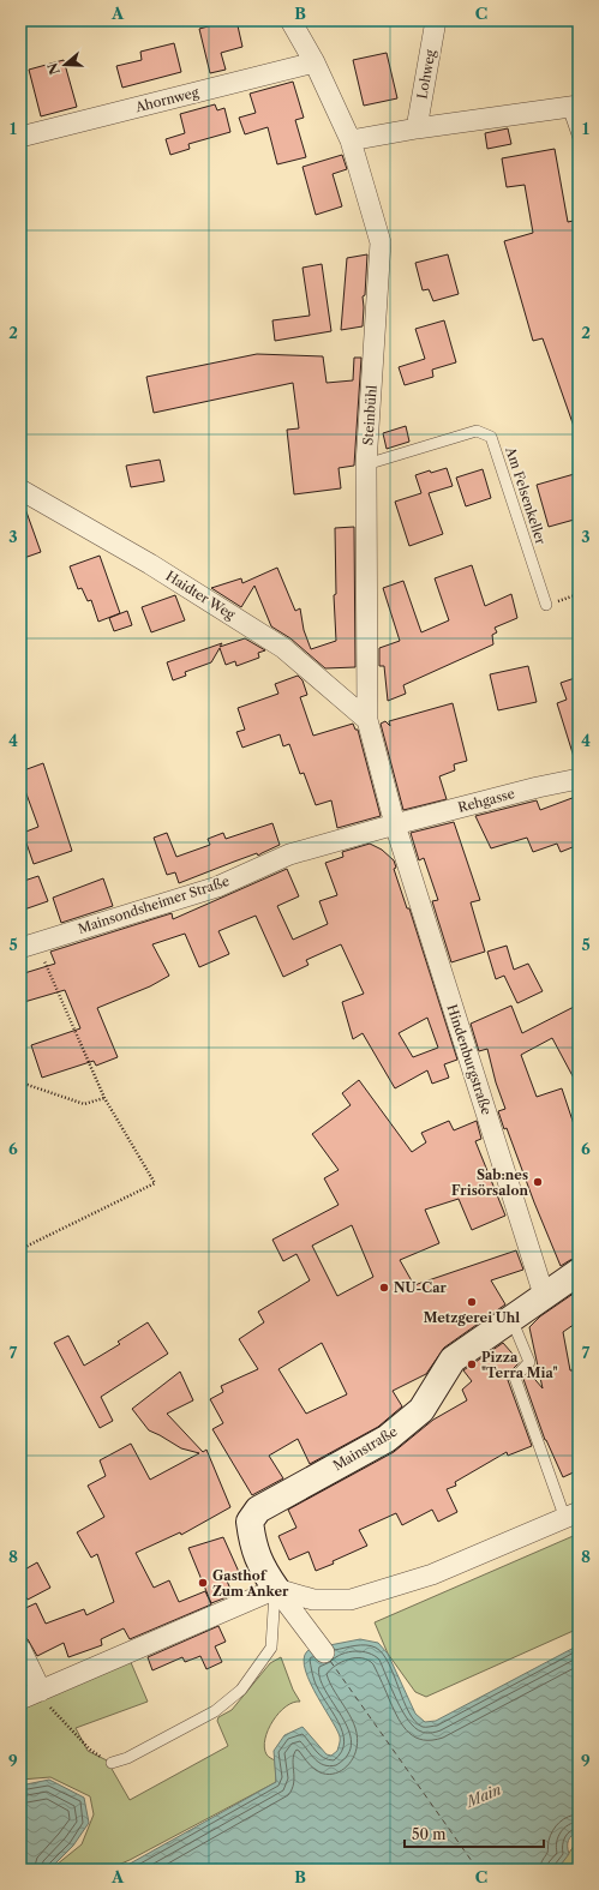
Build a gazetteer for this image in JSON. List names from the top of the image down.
{
  "streets": {
    "street": [
      "Lohweg",
      "Ahornweg",
      "Steinbühl",
      "Haidter Weg",
      "Rehgasse",
      "Mainsondsheimer Straße",
      "Hindenburgstraße",
      "Mainstraße"
    ],
    "lane": ["Am Felsenkeller"]
  },
  "crossings": [
    ["Ahornweg", "Steinbühl"],
    ["Steinbühl", "Am Felsenkeller"],
    ["Steinbühl", "Haidter Weg"],
    ["Steinbühl", "Rehgasse"],
    ["Steinbühl", "Mainsondsheimer Straße"],
    ["Steinbühl", "Hindenburgstraße"],
    ["Rehgasse", "Mainsondsheimer Straße"],
    ["Rehgasse", "Hindenburgstraße"],
    ["Mainsondsheimer Straße", "Hindenburgstraße"],
    ["Hindenburgstraße", "Mainstraße"]
  ],
  "water": ["Main"],
  "places": [
    "Sab:nes Frisörsalon",
    "NU-Car",
    "Metzgerei Uhl",
    "Pizza \"Terra Mia\"",
    "Gasthof Zum Anker"
  ],
  "scale_bar": "50 m",
  "north": "left",
  "grid": {
    "columns": ["A", "B", "C"],
    "rows": [
      "1",
      "2",
      "3",
      "4",
      "5",
      "6",
      "7",
      "8",
      "9"
    ]
  }
}
